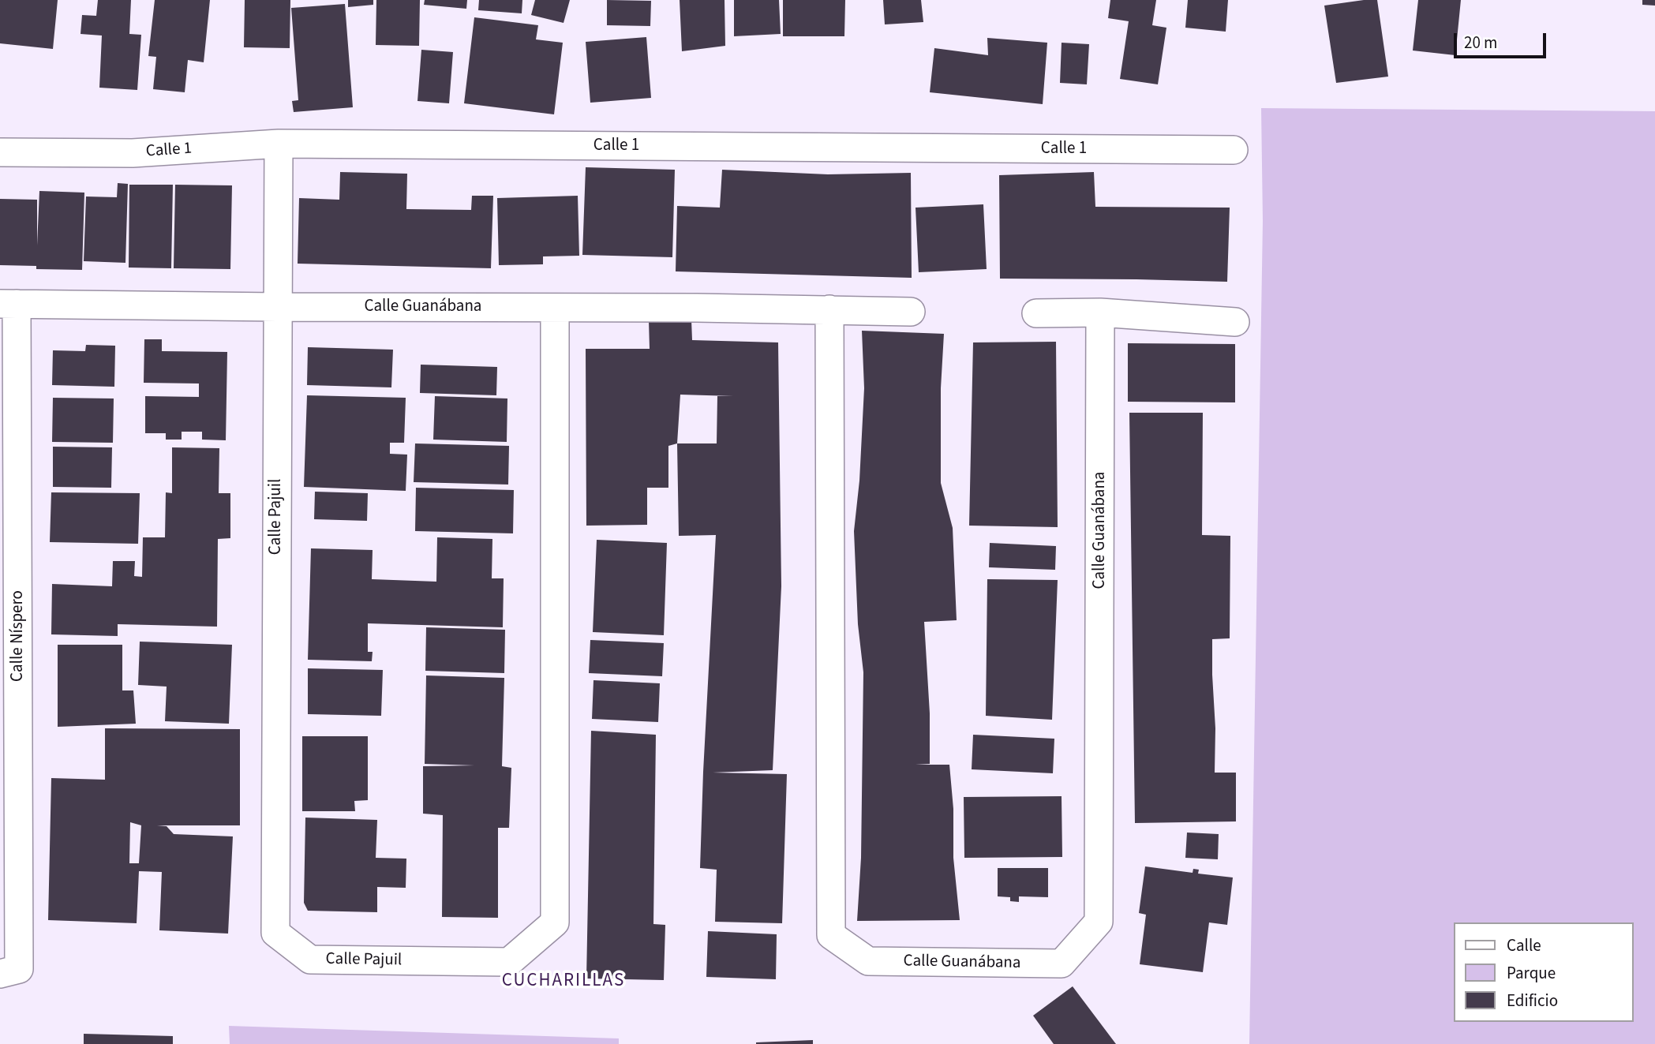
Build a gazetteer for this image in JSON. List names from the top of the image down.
{
  "streets": {
    "street": [
      "Calle 1",
      "Calle Guanábana",
      "Calle Pajuil",
      "Calle Níspero"
    ]
  },
  "crossings": [
    ["Calle 1", "Calle Pajuil"],
    ["Calle Guanábana", "Calle Pajuil"],
    ["Calle Guanábana", "Calle Níspero"]
  ],
  "districts": ["CUCHARILLAS"],
  "legend": ["Calle", "Parque", "Edificio"],
  "scale_bar": "20 m"
}
